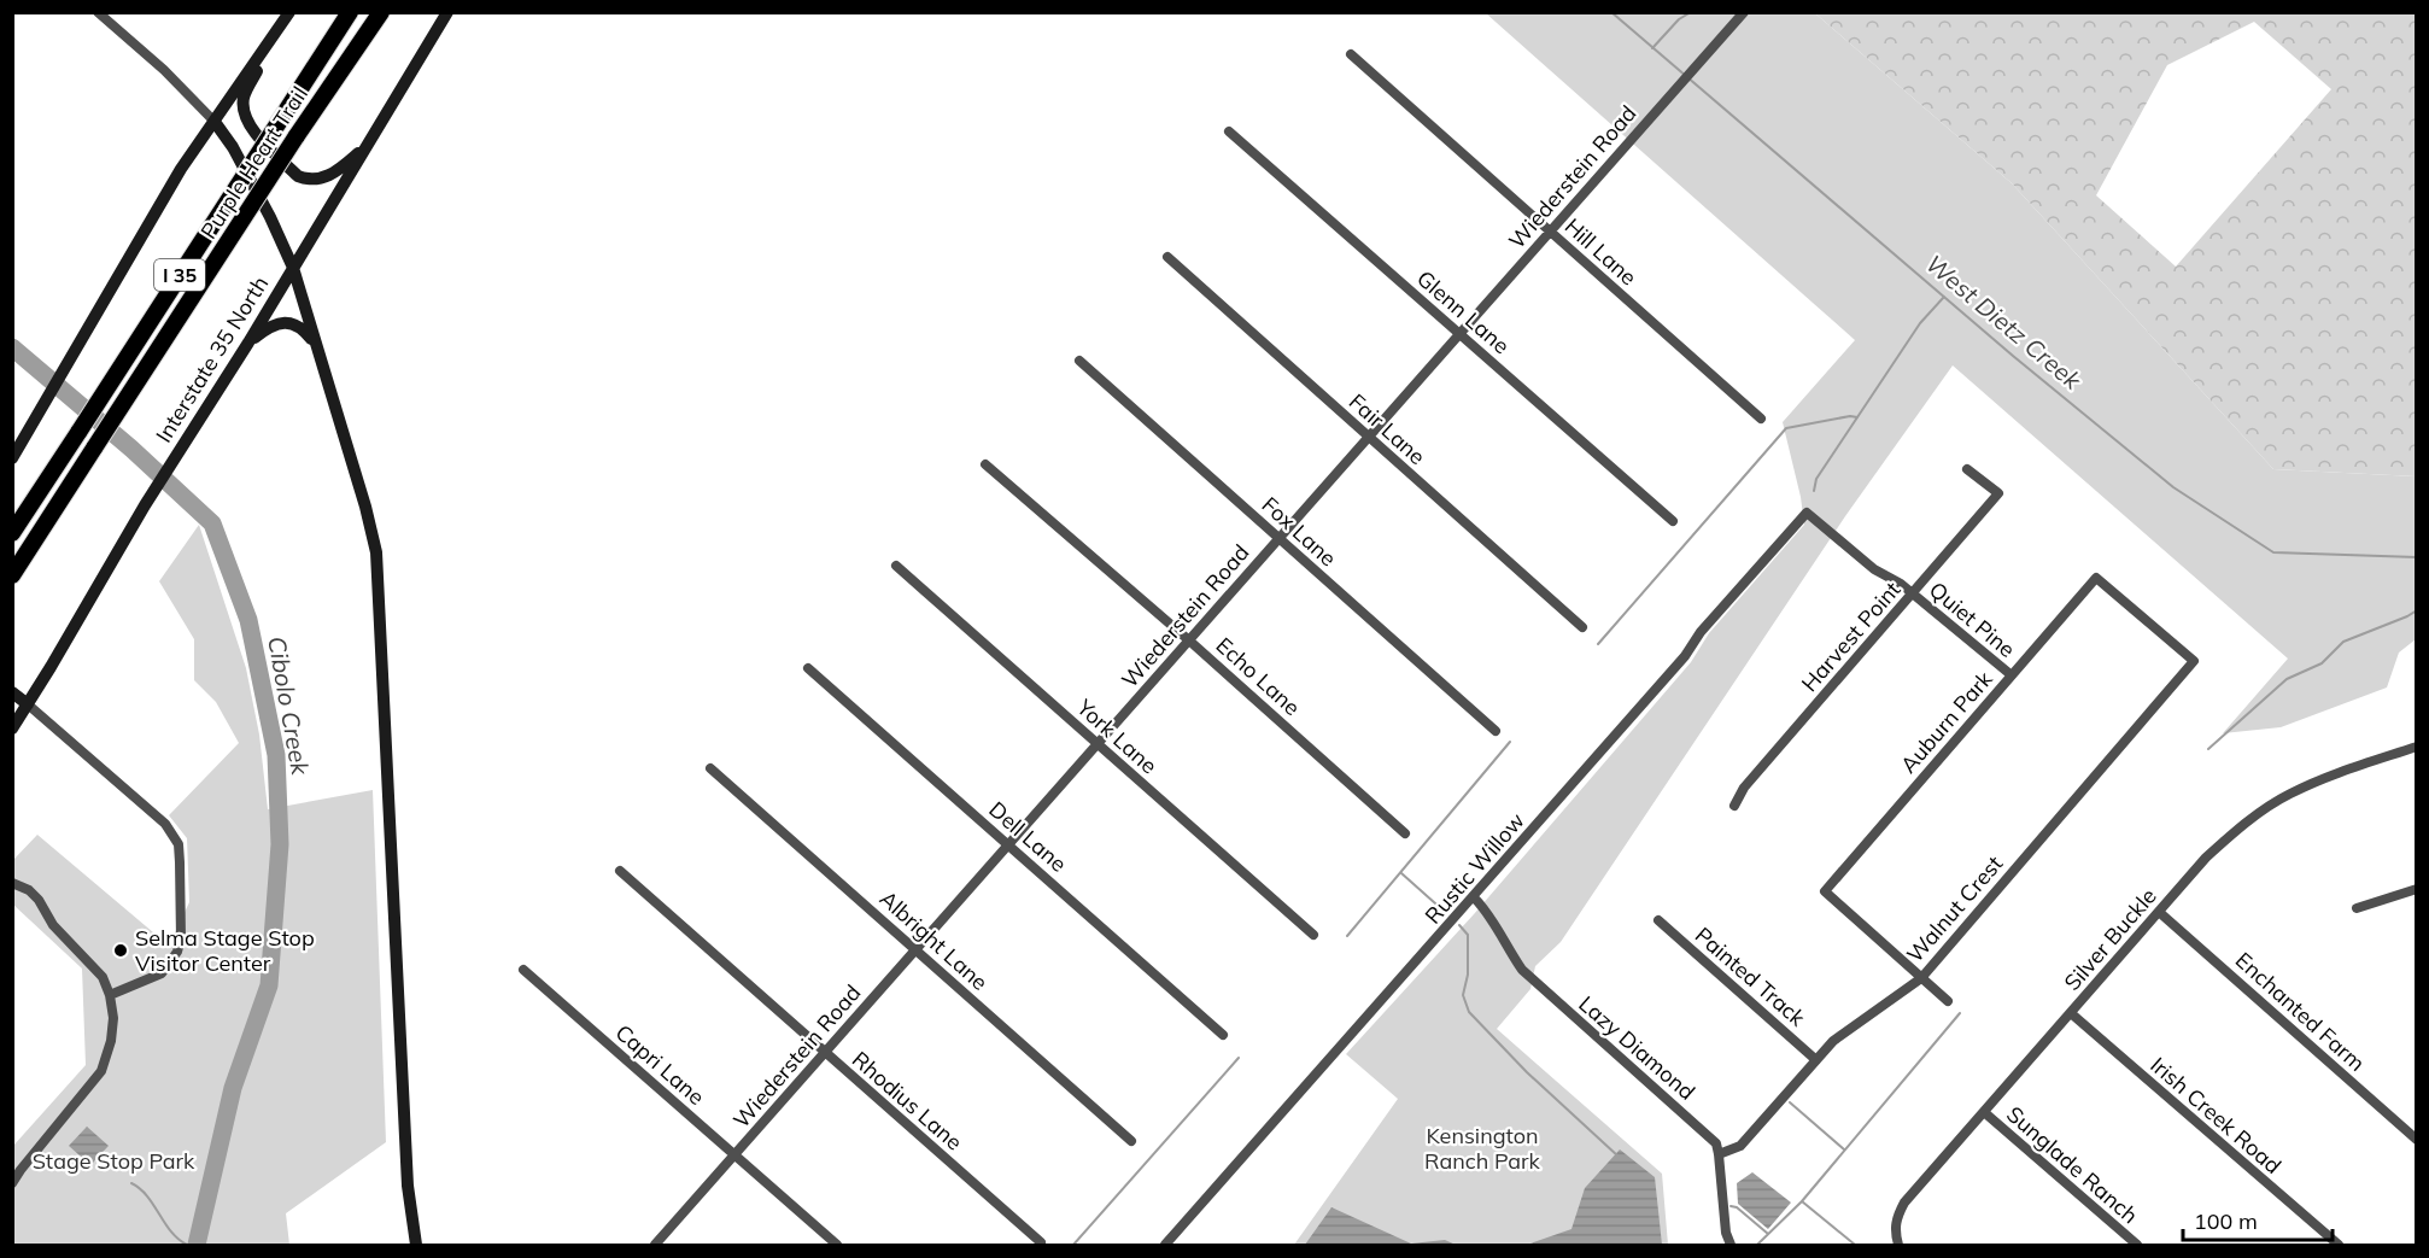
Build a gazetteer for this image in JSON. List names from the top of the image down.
{
  "streets": {
    "highway": ["Purple Heart Trail", "I 35"],
    "main road": ["Interstate 35 North"],
    "street": [
      "Wiederstein Road",
      "Hill Lane",
      "Glenn Lane",
      "Fair Lane",
      "Fox Lane",
      "Quiet Pine",
      "Harvest Point",
      "Echo Lane",
      "Auburn Park",
      "York Lane",
      "Dell Lane",
      "Rustic Willow",
      "Walnut Crest",
      "Silver Buckle",
      "Albright Lane",
      "Painted Track",
      "Enchanted Farm",
      "Lazy Diamond",
      "Capri Lane",
      "Rhodius Lane",
      "Irish Creek Road",
      "Sunglade Ranch"
    ]
  },
  "crossings": [
    ["Wiederstein Road", "Hill Lane"],
    ["Wiederstein Road", "Glenn Lane"],
    ["Wiederstein Road", "Fair Lane"],
    ["Wiederstein Road", "Fox Lane"],
    ["Wiederstein Road", "Echo Lane"],
    ["Wiederstein Road", "York Lane"],
    ["Wiederstein Road", "Dell Lane"],
    ["Wiederstein Road", "Albright Lane"],
    ["Wiederstein Road", "Capri Lane"],
    ["Wiederstein Road", "Rhodius Lane"],
    ["Quiet Pine", "Harvest Point"],
    ["Quiet Pine", "Auburn Park"],
    ["Quiet Pine", "Rustic Willow"],
    ["Auburn Park", "Walnut Crest"],
    ["Rustic Willow", "Lazy Diamond"],
    ["Walnut Crest", "Painted Track"],
    ["Walnut Crest", "Lazy Diamond"],
    ["Silver Buckle", "Enchanted Farm"],
    ["Silver Buckle", "Irish Creek Road"],
    ["Silver Buckle", "Sunglade Ranch"]
  ],
  "water": ["West Dietz Creek", "Cibolo Creek"],
  "parks": ["Kensington Ranch Park", "Stage Stop Park"],
  "places": ["Selma Stage Stop Visitor Center"],
  "scale_bar": "100 m"
}
